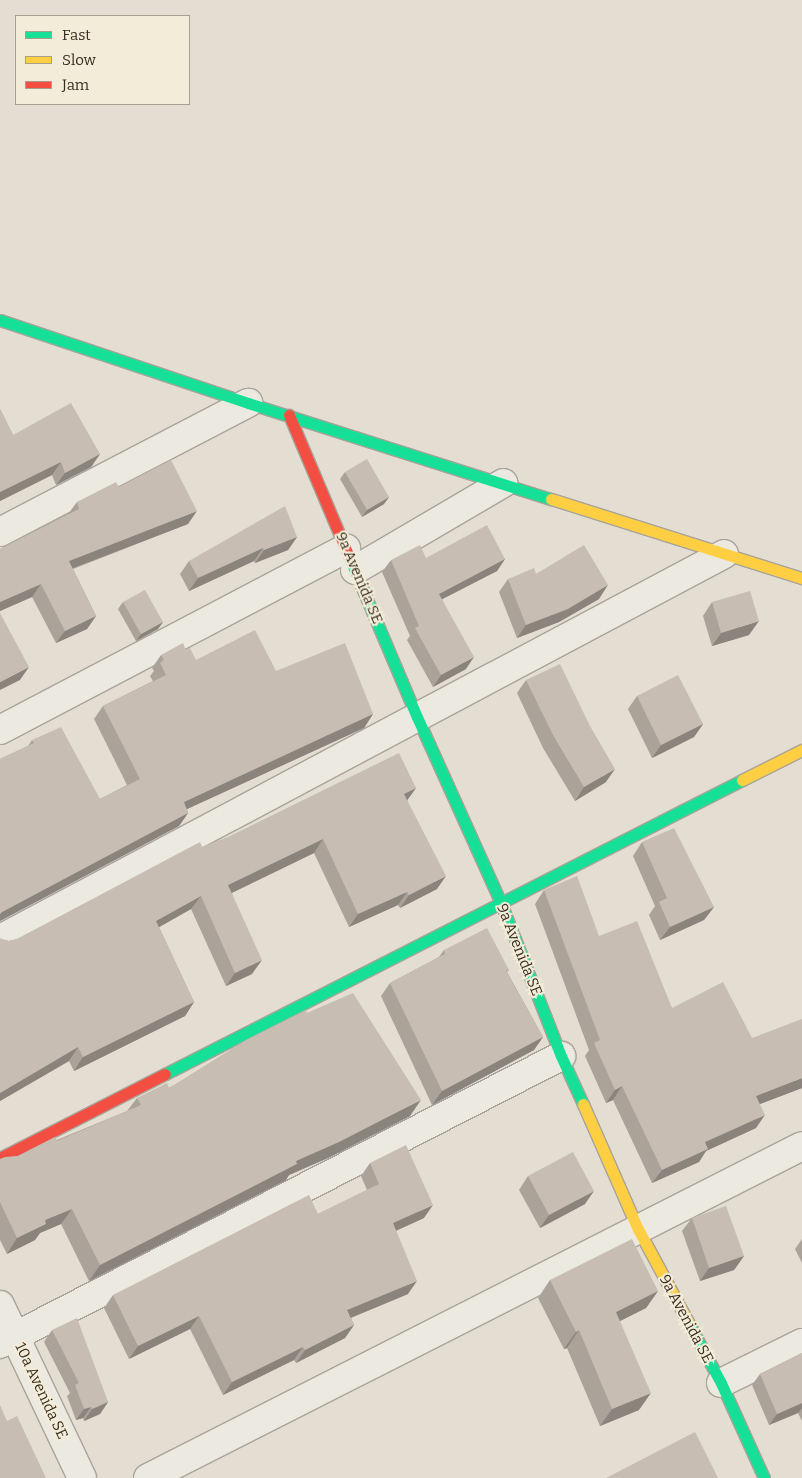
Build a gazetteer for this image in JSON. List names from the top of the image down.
{
  "streets": {
    "street": ["9a Avenida SE", "10a Avenida SE"]
  },
  "legend": ["Fast", "Slow", "Jam"]
}
